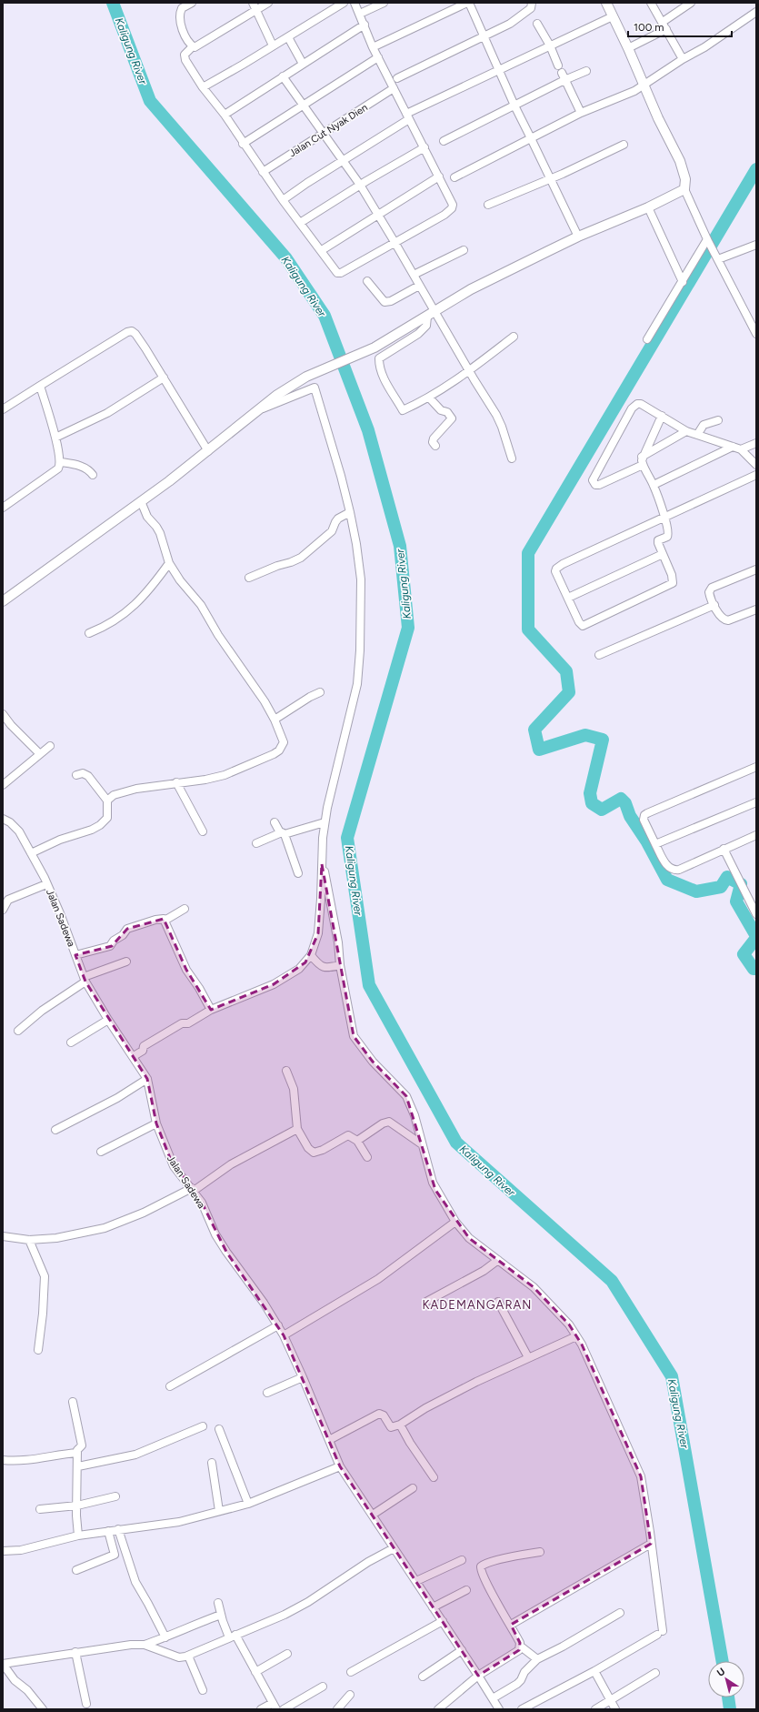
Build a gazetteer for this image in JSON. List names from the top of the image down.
{
  "streets": {
    "street": ["Jalan Cut Nyak Dien", "Jalan Sadewa"]
  },
  "districts": ["KADEMANGARAN"],
  "water": ["Kaligung River"],
  "scale_bar": "100 m",
  "north": "top left"
}
